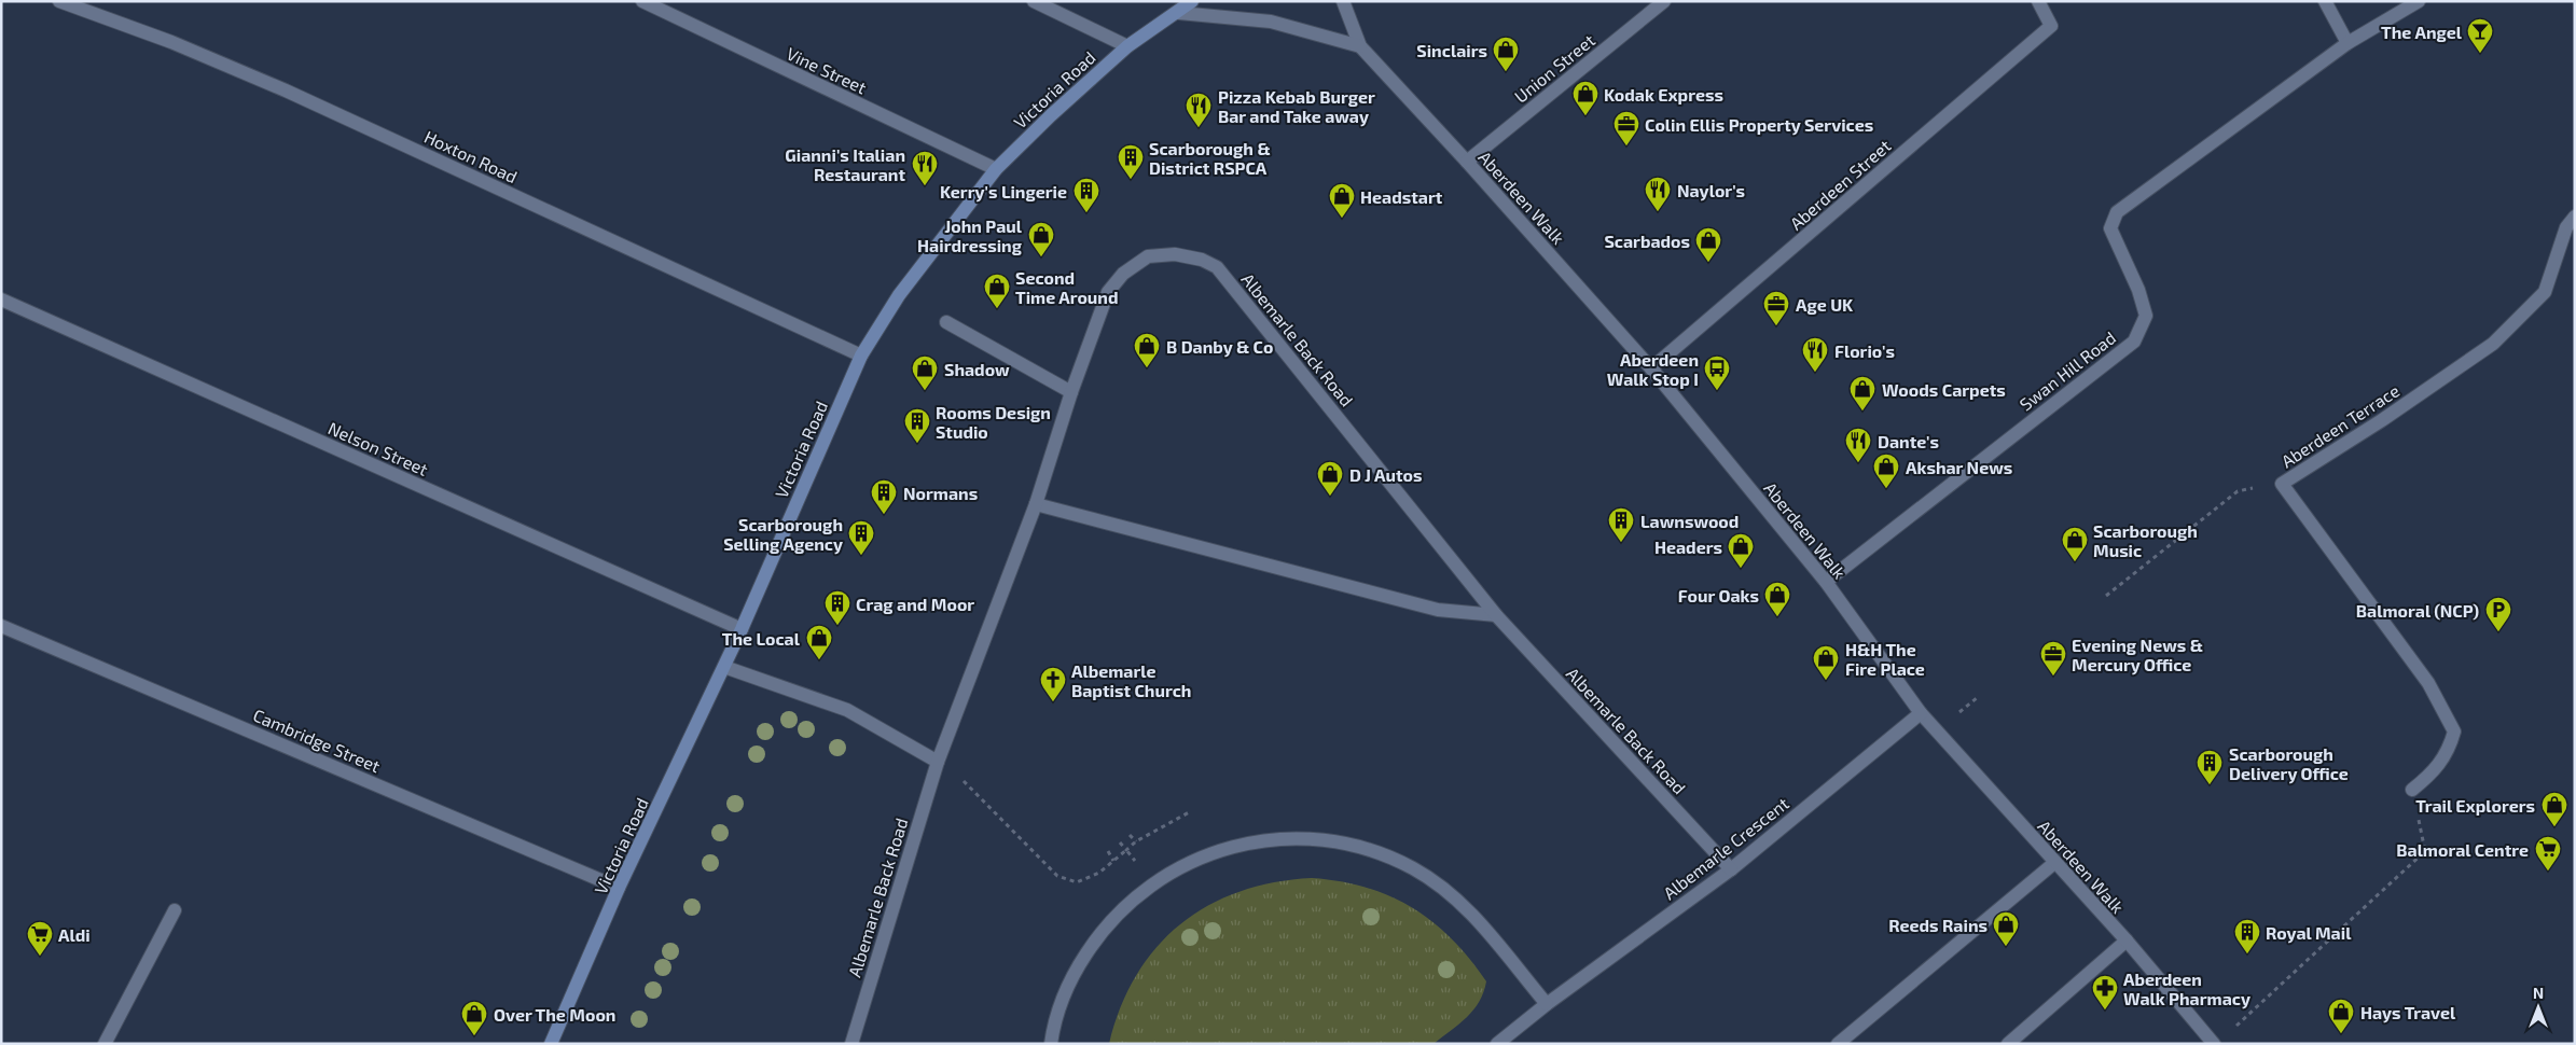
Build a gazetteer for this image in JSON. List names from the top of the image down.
{
  "streets": {
    "main road": ["Victoria Road"],
    "street": [
      "Union Street",
      "Vine Street",
      "Hoxton Road",
      "Aberdeen Street",
      "Aberdeen Walk",
      "Albemarle Back Road",
      "Swan Hill Road",
      "Aberdeen Terrace",
      "Nelson Street",
      "Cambridge Street",
      "Albemarle Crescent"
    ]
  },
  "crossings": [
    ["Union Street", "Aberdeen Walk"],
    ["Vine Street", "Victoria Road"],
    ["Victoria Road", "Hoxton Road"],
    ["Victoria Road", "Nelson Street"],
    ["Victoria Road", "Cambridge Street"],
    ["Aberdeen Street", "Aberdeen Walk"],
    ["Aberdeen Walk", "Swan Hill Road"],
    ["Aberdeen Walk", "Albemarle Crescent"],
    ["Albemarle Back Road", "Albemarle Crescent"]
  ],
  "places": {
    "bar": ["The Angel"],
    "shop": [
      "Sinclairs",
      "Kodak Express",
      "Headstart",
      "John Paul Hairdressing",
      "Scarbados",
      "Second Time Around",
      "B Danby & Co",
      "Shadow",
      "Woods Carpets",
      "Akshar News",
      "D J Autos",
      "Scarborough Music",
      "Headers",
      "Four Oaks",
      "The Local",
      "H&H The Fire Place",
      "Trail Explorers",
      "Reeds Rains",
      "Hays Travel",
      "Over The Moon"
    ],
    "restaurant": [
      "Pizza Kebab Burger Bar and Take away",
      "Gianni's Italian Restaurant",
      "Naylor's",
      "Florio's",
      "Dante's"
    ],
    "office": ["Colin Ellis Property Services", "Age UK", "Evening News & Mercury Office"],
    "building": [
      "Scarborough & District RSPCA",
      "Kerry's Lingerie",
      "Rooms Design Studio",
      "Normans",
      "Lawnswood",
      "Scarborough Selling Agency",
      "Crag and Moor",
      "Scarborough Delivery Office",
      "Royal Mail"
    ],
    "bus stop": ["Aberdeen Walk Stop I"],
    "parking": ["Balmoral (NCP)"],
    "church": ["Albemarle Baptist Church"],
    "supermarket": ["Balmoral Centre", "Aldi"],
    "pharmacy": ["Aberdeen Walk Pharmacy"]
  },
  "north": "top"
}
